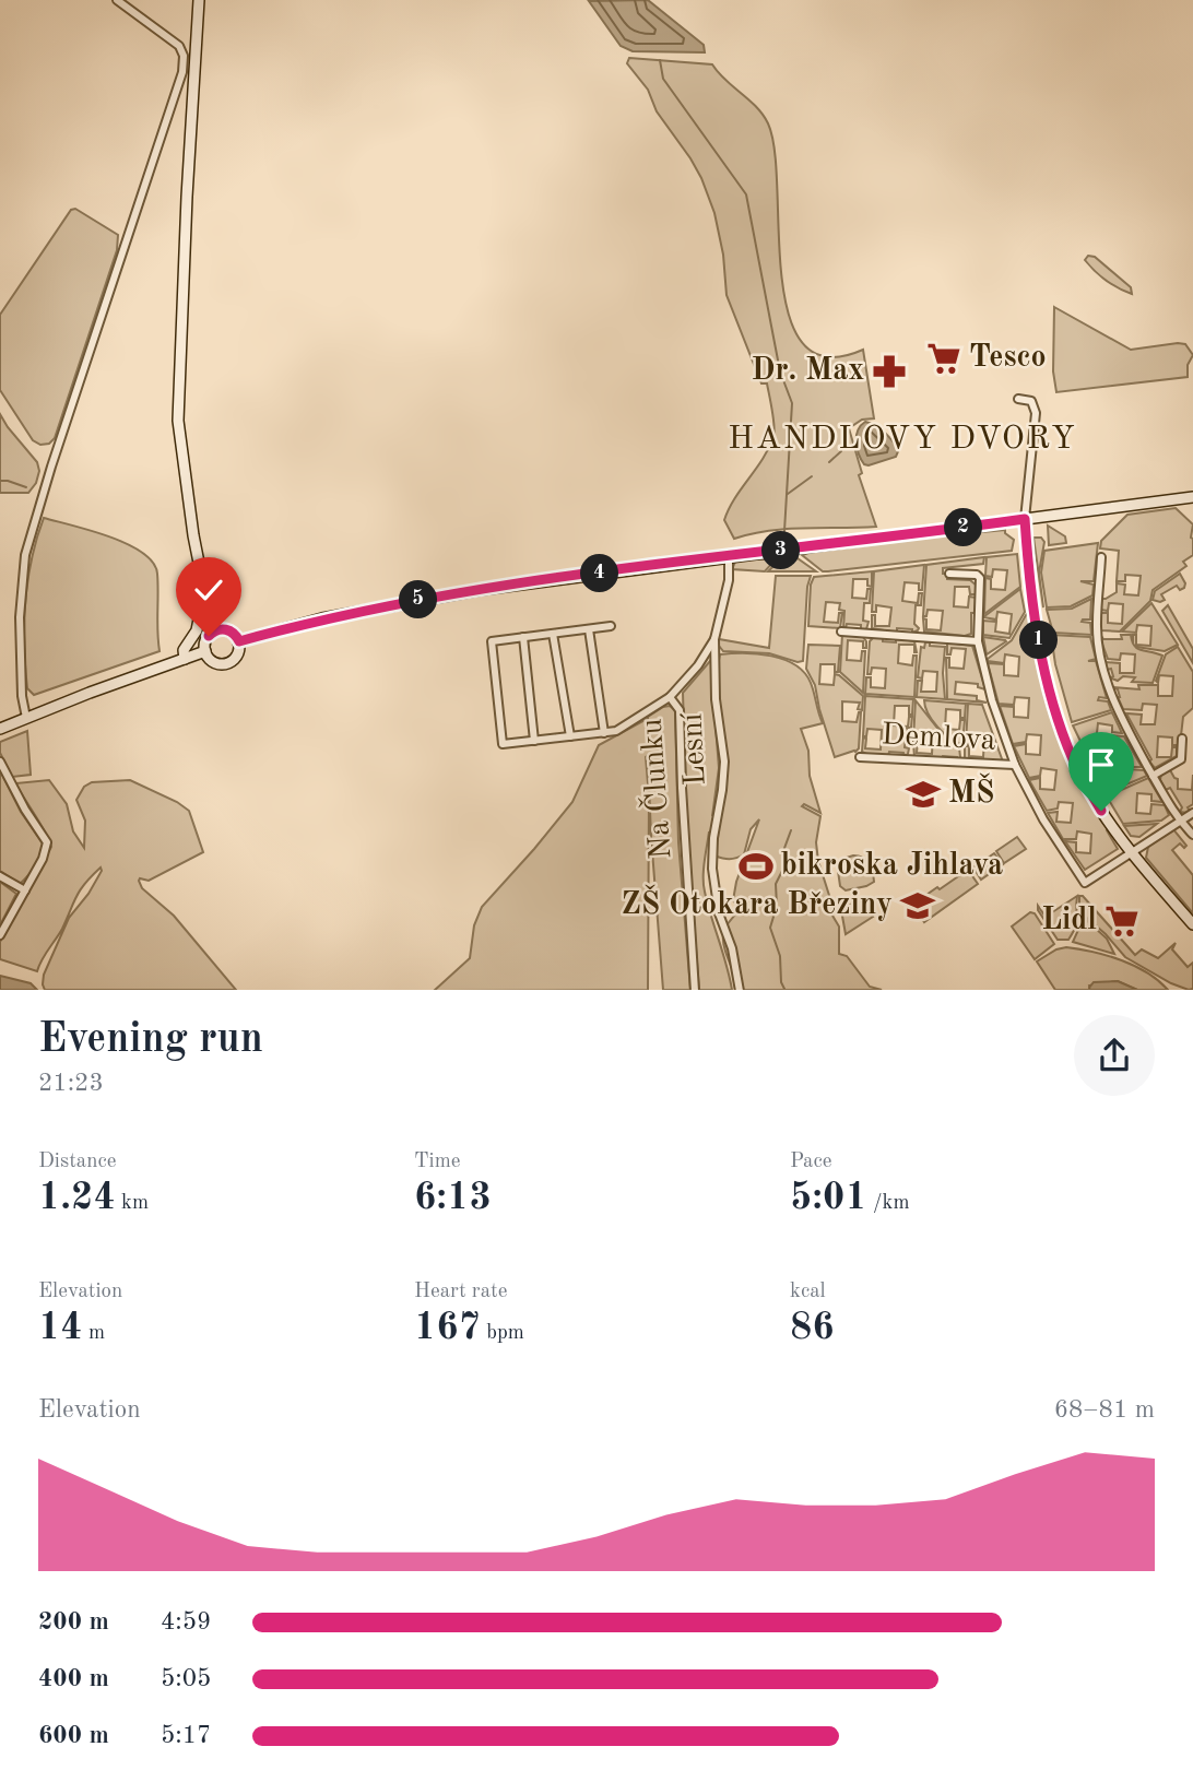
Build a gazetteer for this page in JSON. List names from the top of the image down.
{
  "streets": {
    "street": ["Demlova", "Lesní", "Na Člunku"]
  },
  "crossings": [
    ["Lesní", "Na Člunku"]
  ],
  "districts": ["HANDLOVY DVORY"],
  "places": {
    "supermarket": ["Tesco", "Lidl"],
    "pharmacy": ["Dr. Max"],
    "school or university": ["MŠ", "ZŠ Otokara Březiny"],
    "sports": ["bikroska Jihlava"]
  },
  "page": {
    "pins": [
      "2",
      "3",
      "4",
      "5",
      "1"
    ],
    "heading": ["Evening run", "21:23"],
    "stats": [
      ["Distance", "1.24 km"],
      ["Time", "6:13"],
      ["Pace", "5:01 /km"],
      ["Elevation", "14 m"],
      ["Heart rate", "167 bpm"],
      ["kcal", "86"]
    ],
    "chart": ["Elevation", "68–81 m"],
    "list": [
      {
        "name": "200 m",
        "note": "4:59"
      },
      {
        "name": "400 m",
        "note": "5:05"
      },
      {
        "name": "600 m",
        "note": "5:17"
      }
    ]
  }
}
